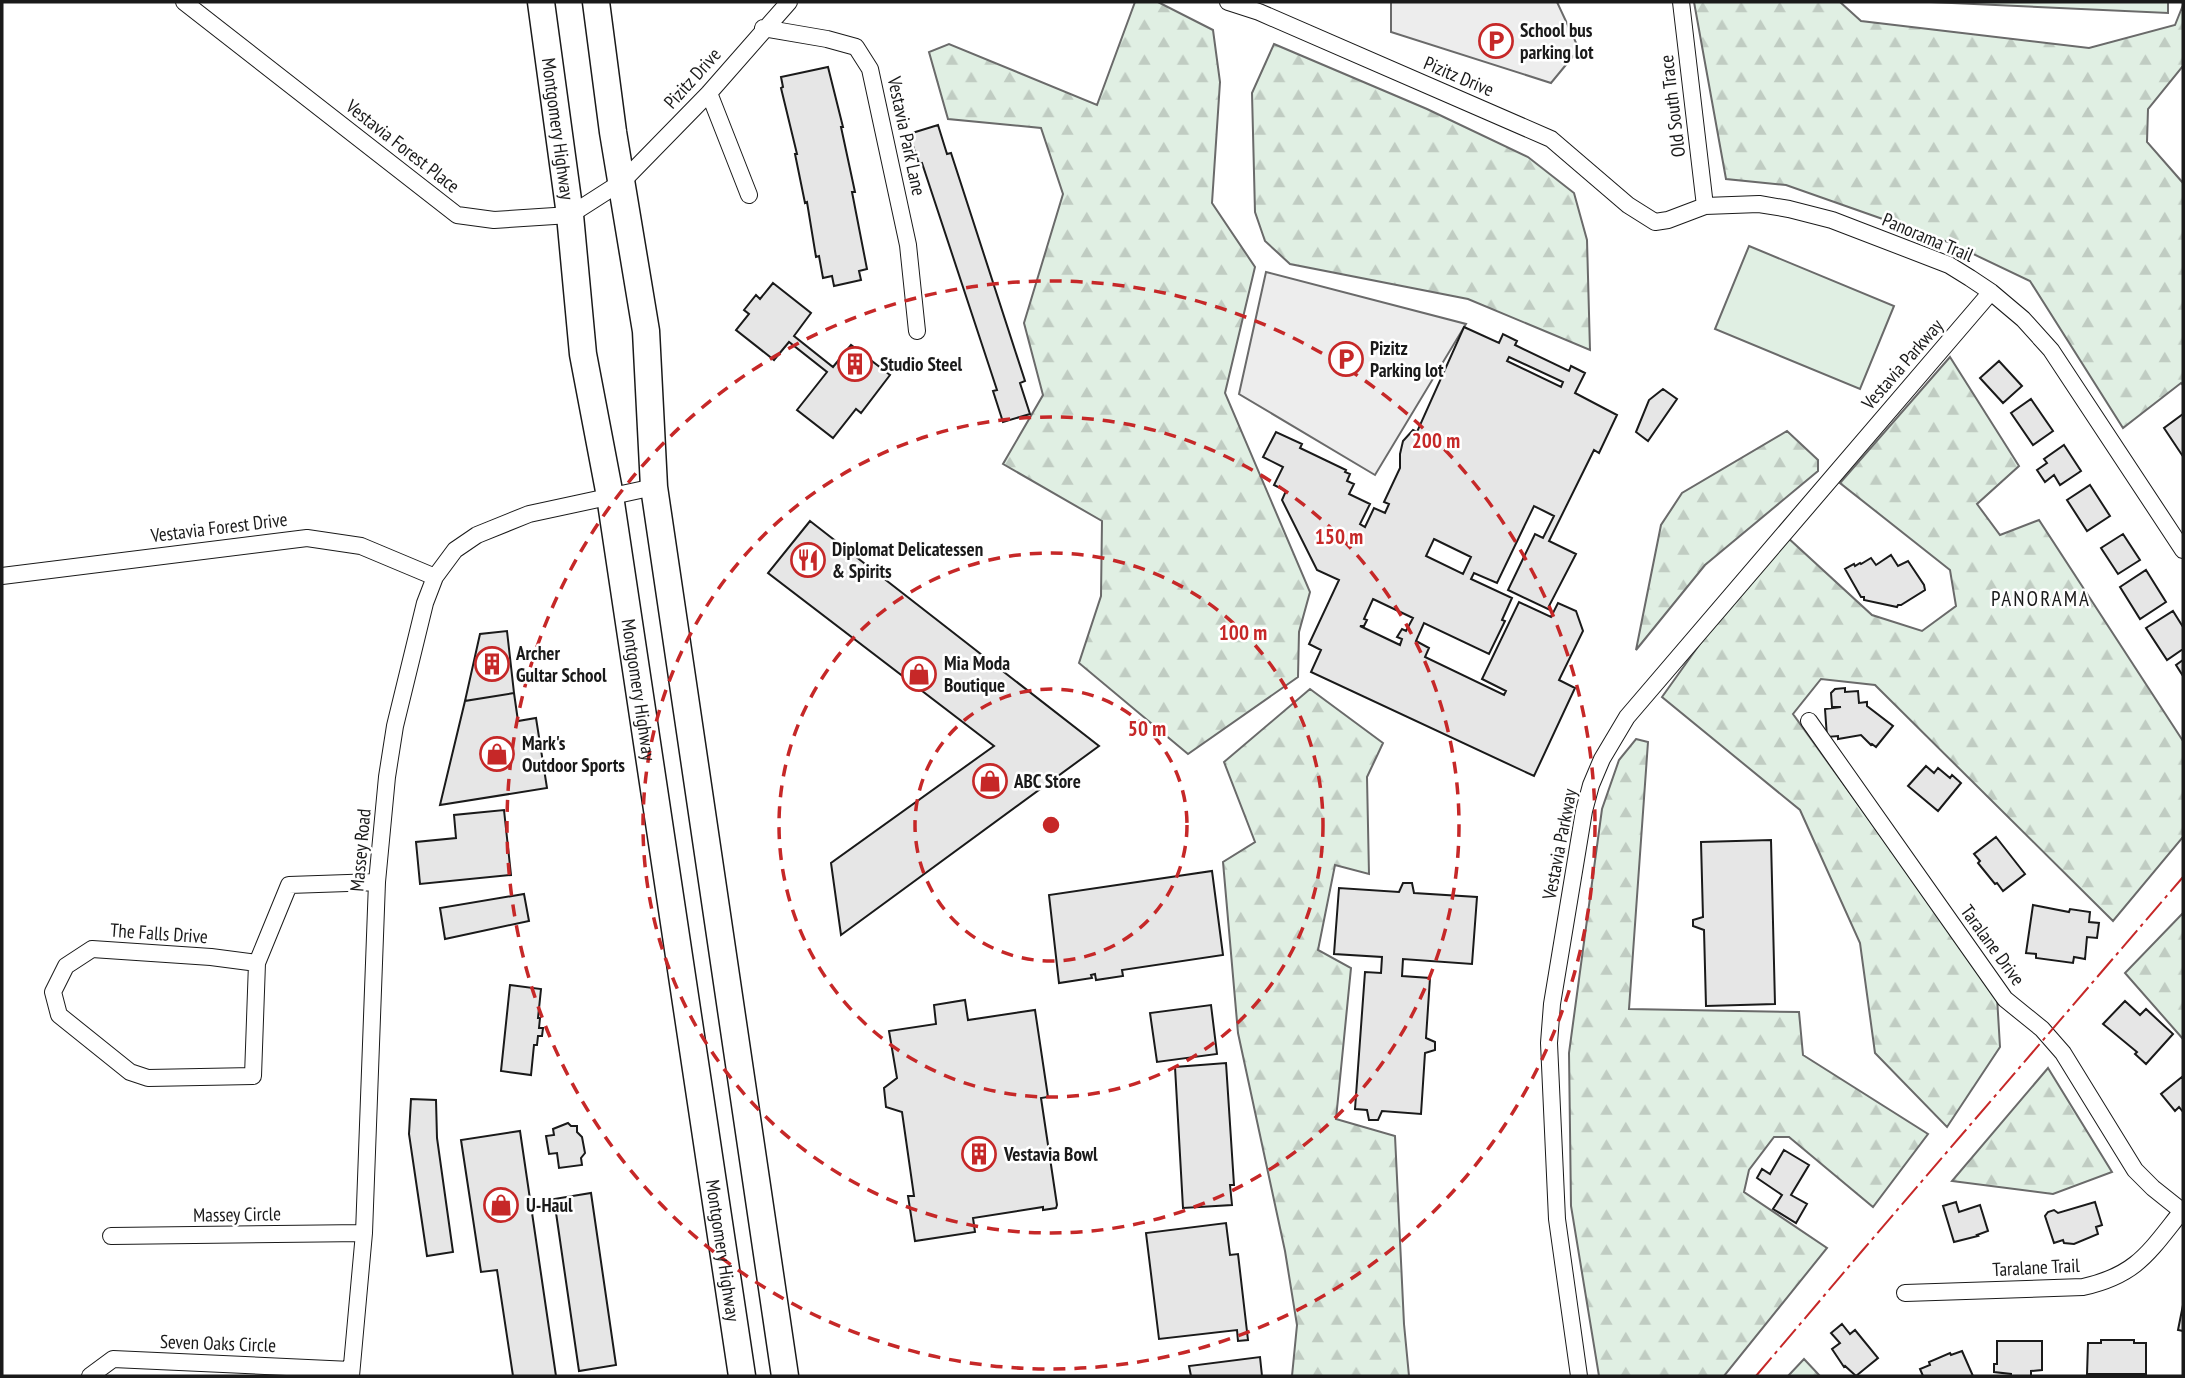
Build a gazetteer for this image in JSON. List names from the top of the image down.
{
  "streets": {
    "main road": ["Montgomery Highway"],
    "street": [
      "Pizitz Drive",
      "Old South Trace",
      "Vestavia Park Lane",
      "Vestavia Forest Place",
      "Panorama Trail",
      "Vestavia Parkway",
      "Vestavia Forest Drive",
      "Massey Road",
      "The Falls Drive",
      "Taralane Drive",
      "Massey Circle",
      "Taralane Trail",
      "Seven Oaks Circle"
    ]
  },
  "crossings": [
    ["Pizitz Drive", "Vestavia Park Lane"],
    ["Pizitz Drive", "Vestavia Forest Place"],
    ["Pizitz Drive", "Panorama Trail"],
    ["Old South Trace", "Panorama Trail"],
    ["Montgomery Highway", "Vestavia Forest Place"],
    ["Montgomery Highway", "Massey Road"],
    ["Panorama Trail", "Vestavia Parkway"],
    ["Vestavia Forest Drive", "Massey Road"],
    ["Massey Road", "The Falls Drive"],
    ["Massey Road", "Massey Circle"],
    ["Massey Road", "Seven Oaks Circle"],
    ["Taralane Drive", "Taralane Trail"]
  ],
  "districts": ["PANORAMA"],
  "places": {
    "parking": ["School bus parking lot", "Pizitz Parking lot"],
    "building": ["Studio Steel", "Archer Gultar School", "Vestavia Bowl"],
    "restaurant": ["Diplomat Delicatessen & Spirits"],
    "shop": [
      "Mia Moda Boutique",
      "Mark's Outdoor Sports",
      "ABC Store",
      "U-Haul"
    ]
  },
  "rings": [
    "200 m",
    "150 m",
    "100 m",
    "50 m"
  ]
}
